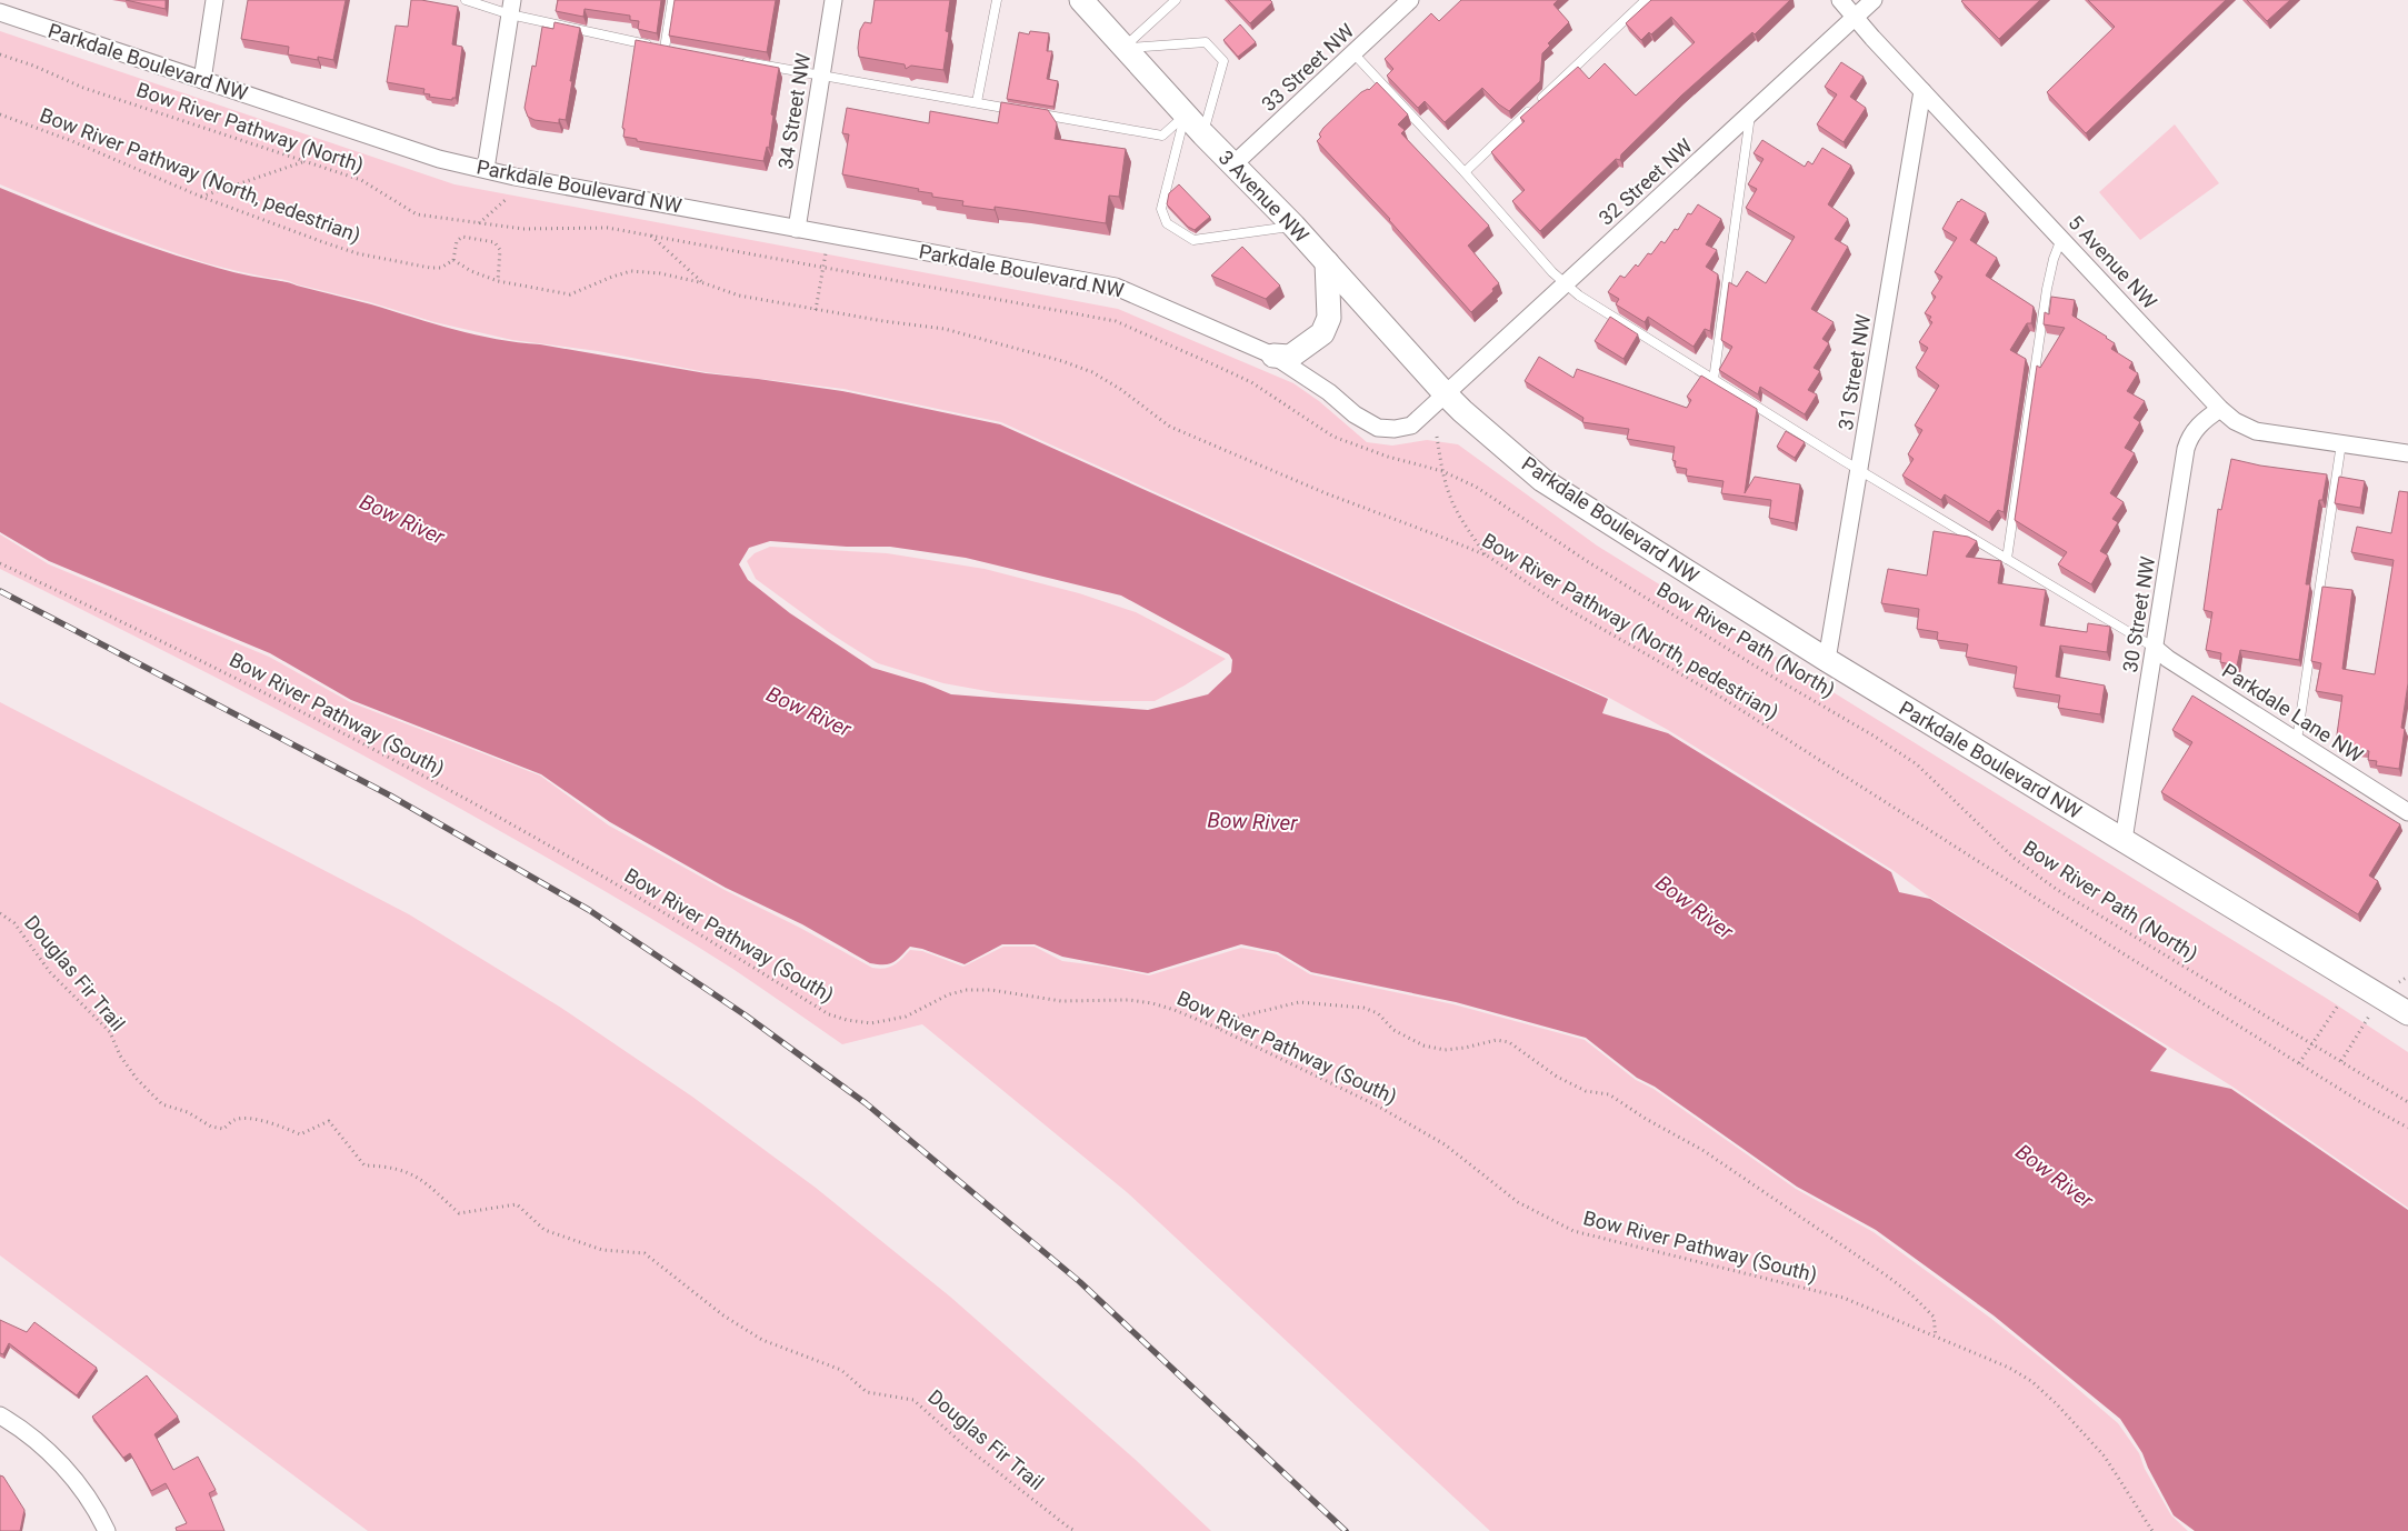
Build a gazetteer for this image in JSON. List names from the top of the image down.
{
  "streets": {
    "main road": ["Parkdale Boulevard NW", "3 Avenue NW"],
    "street": [
      "33 Street NW",
      "34 Street NW",
      "32 Street NW",
      "5 Avenue NW",
      "31 Street NW",
      "30 Street NW",
      "Parkdale Lane NW"
    ],
    "path": [
      "Bow River Pathway (North)",
      "Bow River Pathway (North, pedestrian)",
      "Bow River Path (North)",
      "Bow River Pathway (South)",
      "Douglas Fir Trail"
    ]
  },
  "crossings": [
    ["Parkdale Boulevard NW", "34 Street NW"],
    ["Parkdale Boulevard NW", "32 Street NW"],
    ["Parkdale Boulevard NW", "3 Avenue NW"],
    ["Parkdale Boulevard NW", "31 Street NW"],
    ["Parkdale Boulevard NW", "30 Street NW"],
    ["33 Street NW", "3 Avenue NW"],
    ["Bow River Pathway (North)", "Bow River Path (North)"],
    ["32 Street NW", "3 Avenue NW"],
    ["32 Street NW", "5 Avenue NW"],
    ["5 Avenue NW", "31 Street NW"],
    ["5 Avenue NW", "30 Street NW"],
    ["30 Street NW", "Parkdale Lane NW"]
  ],
  "water": ["Bow River"]
}
